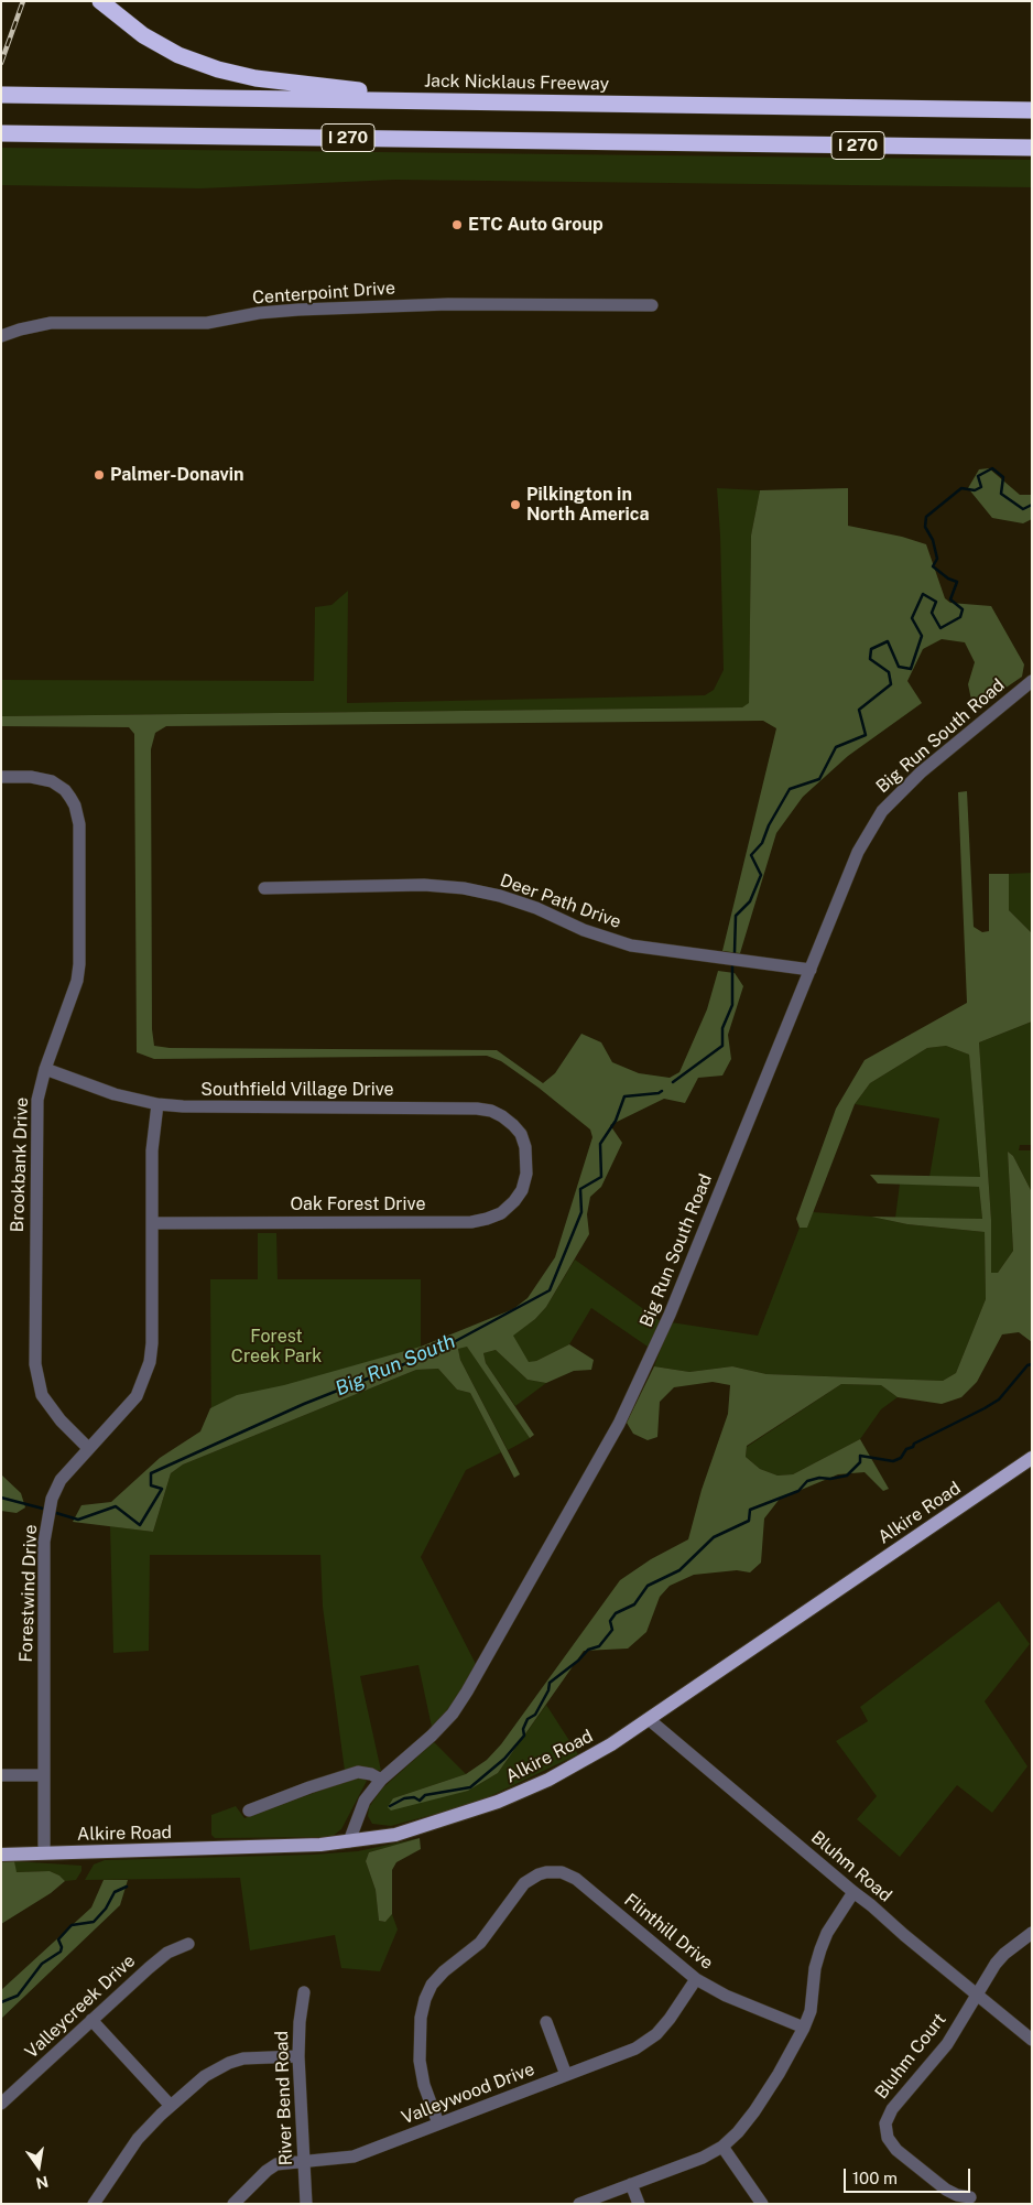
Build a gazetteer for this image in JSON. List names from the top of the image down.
{
  "streets": {
    "highway": ["Jack Nicklaus Freeway", "I 270"],
    "main road": ["Alkire Road"],
    "street": [
      "Centerpoint Drive",
      "Big Run South Road",
      "Deer Path Drive",
      "Southfield Village Drive",
      "Brookbank Drive",
      "Oak Forest Drive",
      "Forestwind Drive",
      "Bluhm Road",
      "Flinthill Drive",
      "Valleycreek Drive",
      "Bluhm Court",
      "Valleywood Drive",
      "River Bend Road"
    ]
  },
  "crossings": [
    ["Big Run South Road", "Deer Path Drive"],
    ["Big Run South Road", "Alkire Road"],
    ["Southfield Village Drive", "Brookbank Drive"],
    ["Southfield Village Drive", "Oak Forest Drive"],
    ["Southfield Village Drive", "Forestwind Drive"],
    ["Brookbank Drive", "Forestwind Drive"],
    ["Oak Forest Drive", "Forestwind Drive"],
    ["Alkire Road", "Forestwind Drive"],
    ["Alkire Road", "Bluhm Road"],
    ["Bluhm Road", "Bluhm Court"],
    ["Flinthill Drive", "Valleywood Drive"],
    ["Valleywood Drive", "River Bend Road"]
  ],
  "water": ["Big Run South"],
  "parks": ["Forest Creek Park"],
  "places": ["ETC Auto Group", "Palmer-Donavin", "Pilkington in North America"],
  "scale_bar": "100 m",
  "north": "bottom"
}
